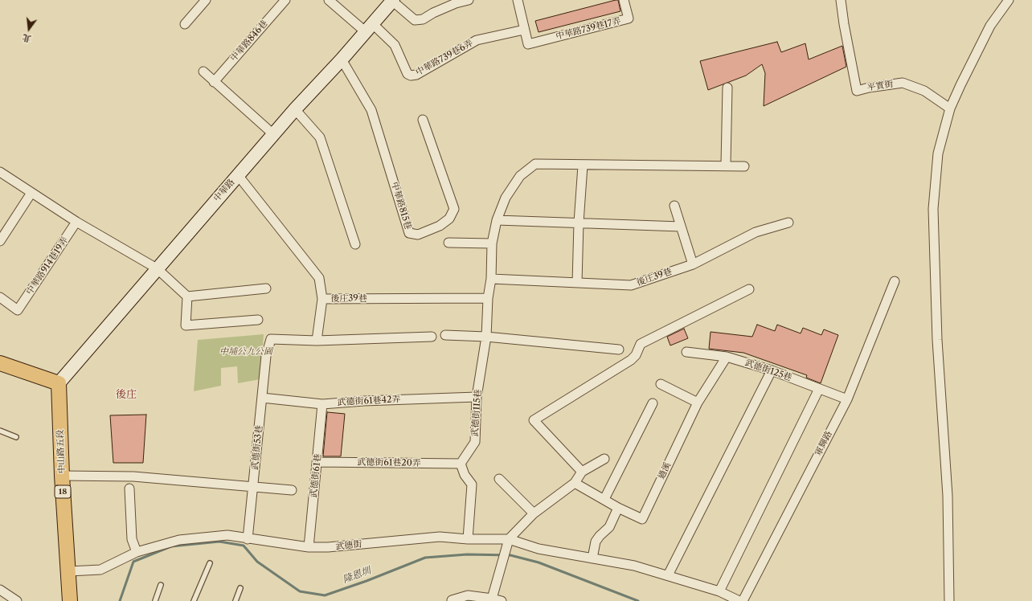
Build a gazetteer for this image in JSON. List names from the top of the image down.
{
  "streets": {
    "main road": ["中華路", "中山路五段", "18"],
    "street": [
      "中華路739巷17弄",
      "中華路846巷",
      "中華路739巷6弄",
      "平實街",
      "中華路815巷",
      "中華路914巷19弄",
      "後庄39巷",
      "武德街125巷",
      "武德街61巷42弄",
      "武德街115巷",
      "軍輝路",
      "武德街53巷",
      "武德街61巷20弄",
      "過溪",
      "武德街61巷",
      "武德街"
    ]
  },
  "crossings": [
    ["中華路739巷17弄", "中華路739巷6弄"],
    ["中華路739巷6弄", "中華路"],
    ["中華路", "中華路815巷"],
    ["中華路", "後庄39巷"],
    ["中華路", "中山路五段"],
    ["後庄39巷", "武德街115巷"],
    ["武德街125巷", "軍輝路"],
    ["武德街125巷", "過溪"],
    ["武德街61巷42弄", "武德街115巷"],
    ["武德街61巷42弄", "武德街53巷"],
    ["武德街61巷42弄", "武德街61巷"],
    ["武德街115巷", "武德街61巷20弄"],
    ["武德街53巷", "武德街"],
    ["中山路五段", "武德街"],
    ["武德街61巷20弄", "武德街61巷"],
    ["武德街61巷", "武德街"]
  ],
  "districts": ["後庄"],
  "water": ["隆恩圳"],
  "parks": ["中埔公九公園"],
  "north": "bottom"
}
